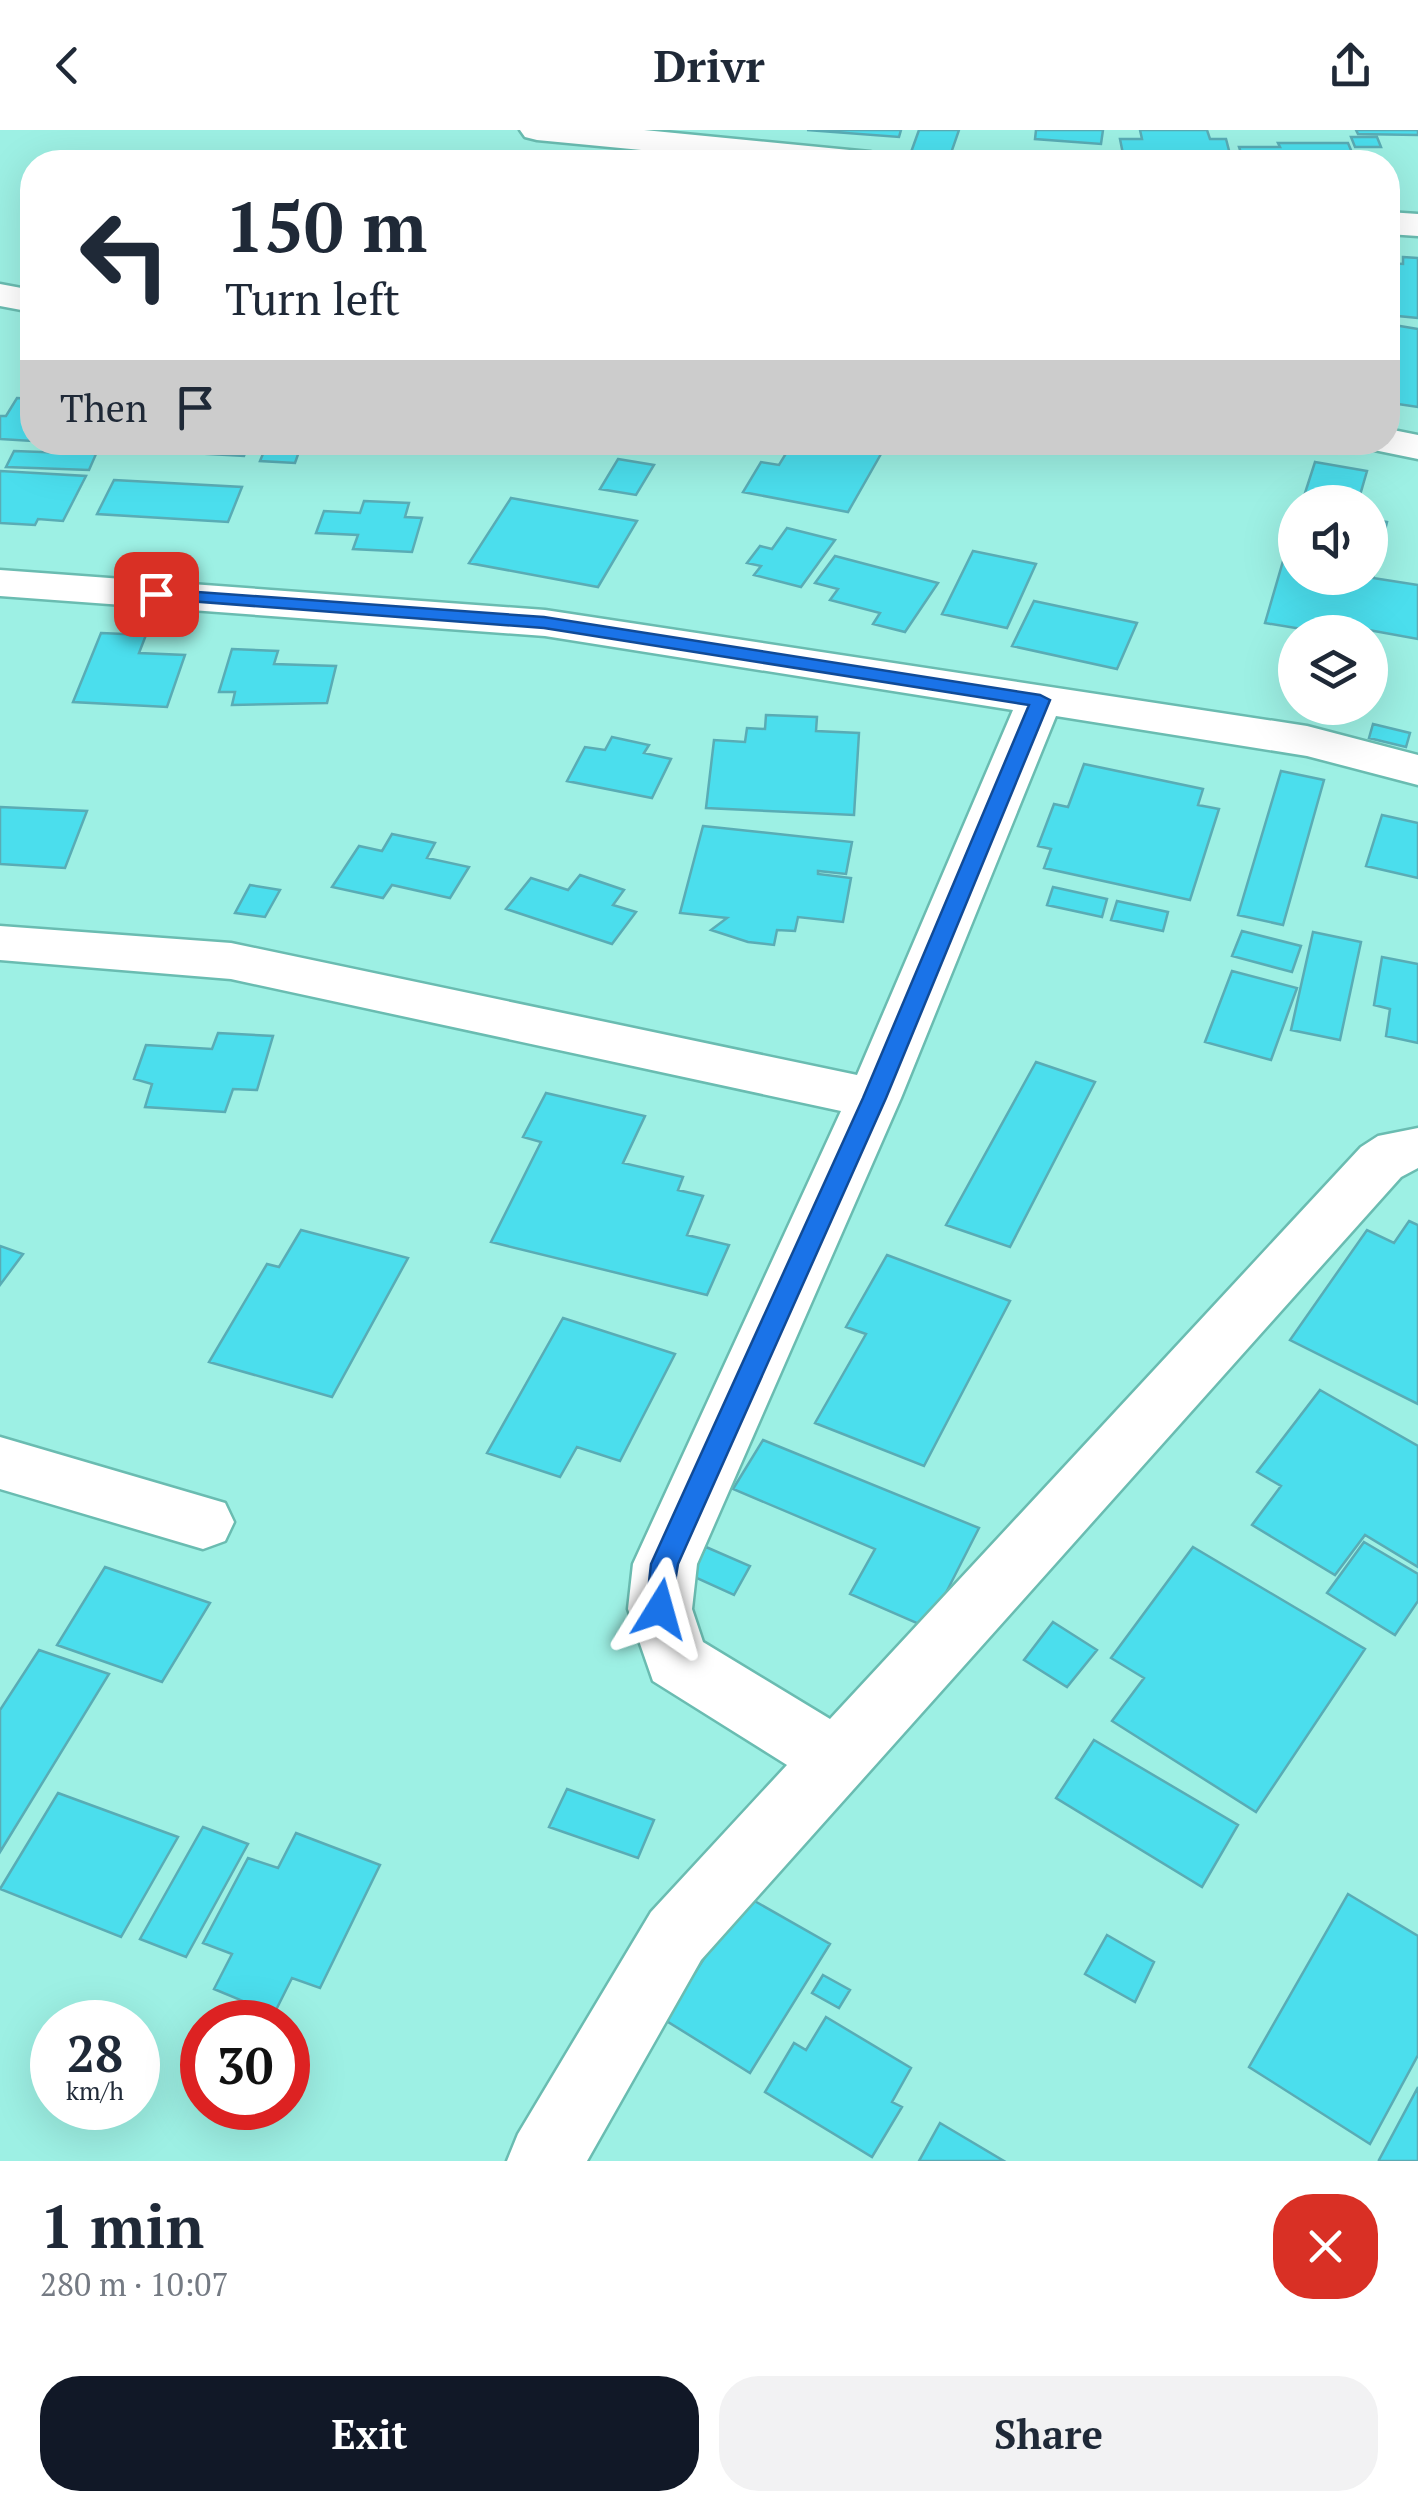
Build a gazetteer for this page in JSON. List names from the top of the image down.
{
  "page": {
    "header": "Drivr",
    "turn": ["150 m", "Turn left"],
    "then": "Then",
    "speed": "28 km/h",
    "limit": "30",
    "heading": ["1 min", "280 m · 10:07"],
    "buttons": ["Exit", "Share"]
  }
}
